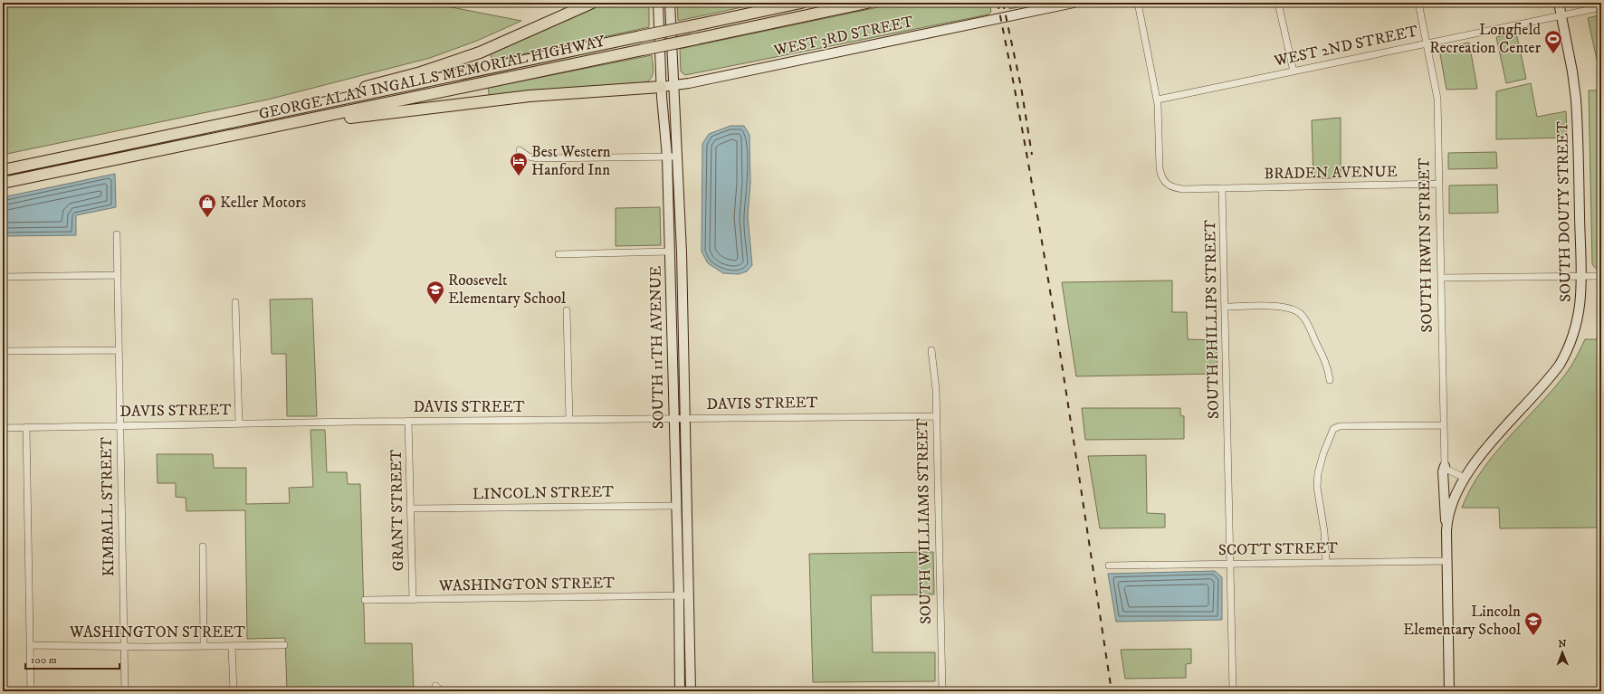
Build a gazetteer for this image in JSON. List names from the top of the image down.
{
  "streets": {
    "highway": ["GEORGE ALAN INGALLS MEMORIAL HIGHWAY"],
    "main road": ["WEST 3RD STREET", "SOUTH DOUTY STREET", "SOUTH 11TH AVENUE"],
    "street": [
      "WEST 2ND STREET",
      "BRADEN AVENUE",
      "SOUTH IRWIN STREET",
      "SOUTH PHILLIPS STREET",
      "DAVIS STREET",
      "LINCOLN STREET",
      "KIMBALL STREET",
      "GRANT STREET",
      "SOUTH WILLIAMS STREET",
      "SCOTT STREET",
      "WASHINGTON STREET"
    ]
  },
  "crossings": [
    ["WEST 3RD STREET", "SOUTH 11TH AVENUE"],
    ["WEST 2ND STREET", "SOUTH DOUTY STREET"],
    ["WEST 2ND STREET", "SOUTH IRWIN STREET"],
    ["BRADEN AVENUE", "SOUTH IRWIN STREET"],
    ["BRADEN AVENUE", "SOUTH PHILLIPS STREET"],
    ["SOUTH PHILLIPS STREET", "SCOTT STREET"],
    ["SOUTH 11TH AVENUE", "DAVIS STREET"],
    ["SOUTH 11TH AVENUE", "LINCOLN STREET"],
    ["SOUTH 11TH AVENUE", "WASHINGTON STREET"],
    ["DAVIS STREET", "KIMBALL STREET"],
    ["DAVIS STREET", "GRANT STREET"],
    ["DAVIS STREET", "SOUTH WILLIAMS STREET"],
    ["LINCOLN STREET", "GRANT STREET"],
    ["KIMBALL STREET", "WASHINGTON STREET"],
    ["GRANT STREET", "WASHINGTON STREET"]
  ],
  "places": {
    "sports": ["Longfield Recreation Center"],
    "hotel": ["Best Western Hanford Inn"],
    "shop": ["Keller Motors"],
    "school or university": ["Roosevelt Elementary School", "Lincoln Elementary School"]
  },
  "scale_bar": "100 m",
  "north": "top"
}
